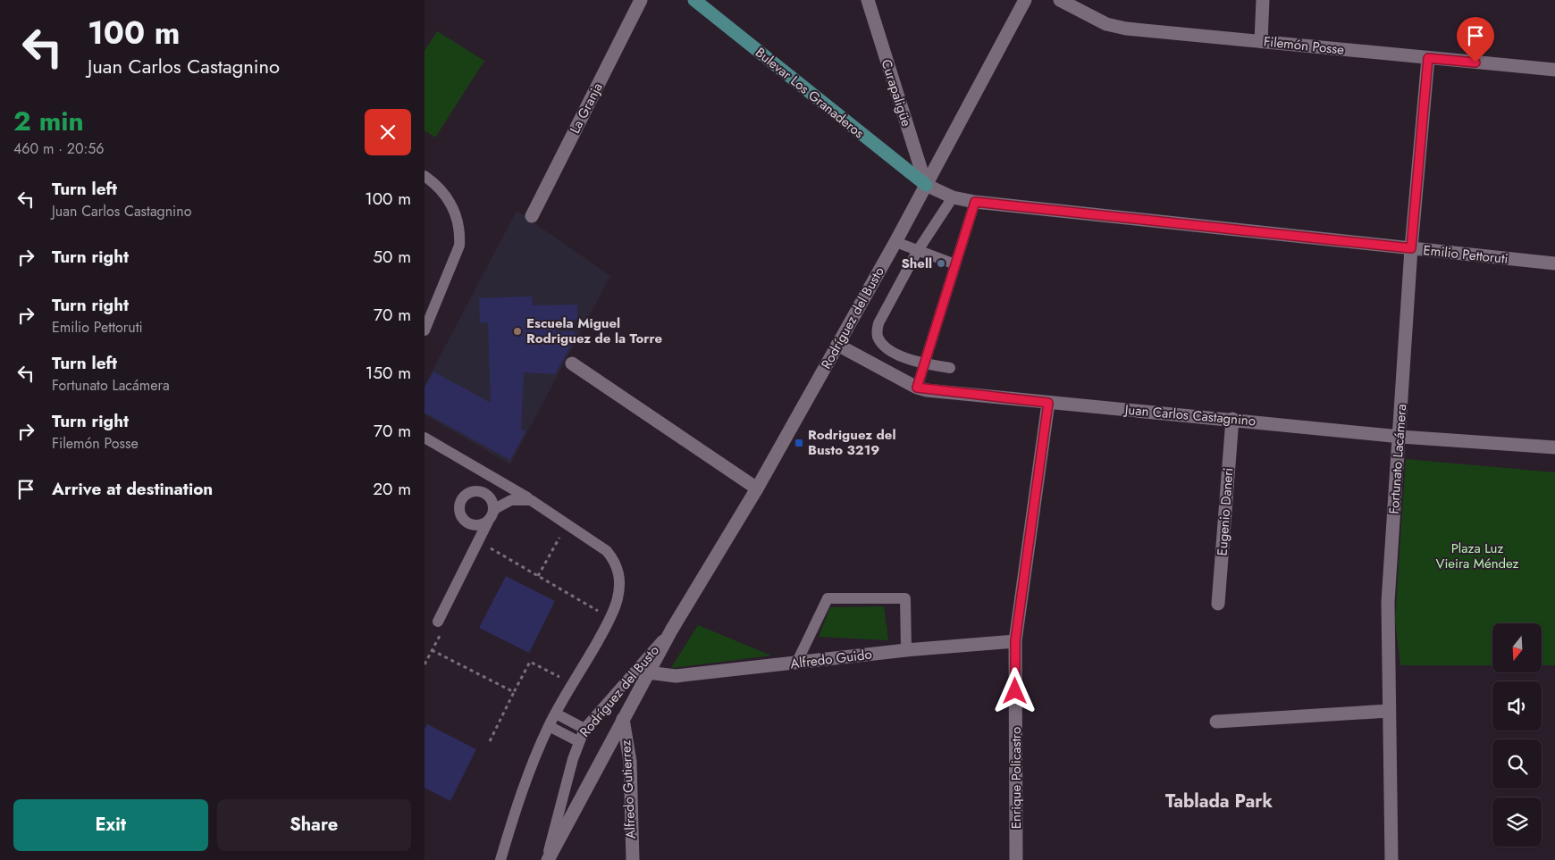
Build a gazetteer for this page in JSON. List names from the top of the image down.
{
  "streets": {
    "main road": ["Bulevar Los Granaderos"],
    "street": [
      "Filemón Posse",
      "Curapaligüe",
      "La Granja",
      "Emilio Pettoruti",
      "Rodríguez del Busto",
      "Juan Carlos Castagnino",
      "Fortunato Lacámera",
      "Eugenio Daneri",
      "Alfredo Guido",
      "Enrique Policastro",
      "Alfredo Gutierrez"
    ]
  },
  "crossings": [
    ["Filemón Posse", "Fortunato Lacámera"],
    ["Bulevar Los Granaderos", "Curapaligüe"],
    ["Bulevar Los Granaderos", "Emilio Pettoruti"],
    ["Bulevar Los Granaderos", "Rodríguez del Busto"],
    ["Curapaligüe", "Emilio Pettoruti"],
    ["Curapaligüe", "Rodríguez del Busto"],
    ["Emilio Pettoruti", "Rodríguez del Busto"],
    ["Emilio Pettoruti", "Fortunato Lacámera"],
    ["Rodríguez del Busto", "Juan Carlos Castagnino"],
    ["Rodríguez del Busto", "Alfredo Guido"],
    ["Rodríguez del Busto", "Alfredo Gutierrez"],
    ["Juan Carlos Castagnino", "Fortunato Lacámera"],
    ["Juan Carlos Castagnino", "Eugenio Daneri"],
    ["Juan Carlos Castagnino", "Enrique Policastro"],
    ["Alfredo Guido", "Enrique Policastro"]
  ],
  "districts": ["Tablada Park"],
  "parks": ["Plaza Luz Vieira Méndez"],
  "places": {
    "other": ["Shell", "Escuela Miguel Rodriguez de la Torre"],
    "transit": ["Rodriguez del Busto 3219"]
  },
  "north": "bottom",
  "page": {
    "turn": ["100 m", "Juan Carlos Castagnino"],
    "heading": ["2 min", "460 m · 20:56"],
    "list": [
      {
        "name": "Turn left",
        "note": "Juan Carlos Castagnino",
        "value": "100 m"
      },
      {
        "name": "Turn right",
        "value": "50 m"
      },
      {
        "name": "Turn right",
        "note": "Emilio Pettoruti",
        "value": "70 m"
      },
      {
        "name": "Turn left",
        "note": "Fortunato Lacámera",
        "value": "150 m"
      },
      {
        "name": "Turn right",
        "note": "Filemón Posse",
        "value": "70 m"
      },
      {
        "name": "Arrive at destination",
        "value": "20 m"
      }
    ],
    "buttons": ["Exit", "Share"]
  }
}
